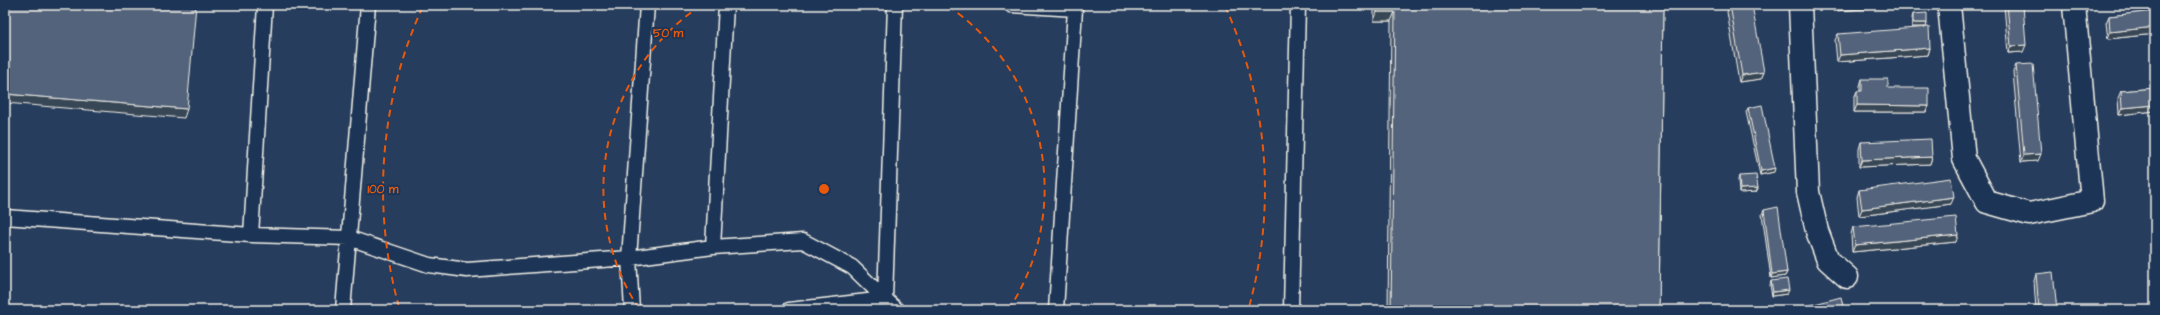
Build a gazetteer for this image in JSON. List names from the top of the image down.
{
  "rings": ["50 m", "100 m"]
}
